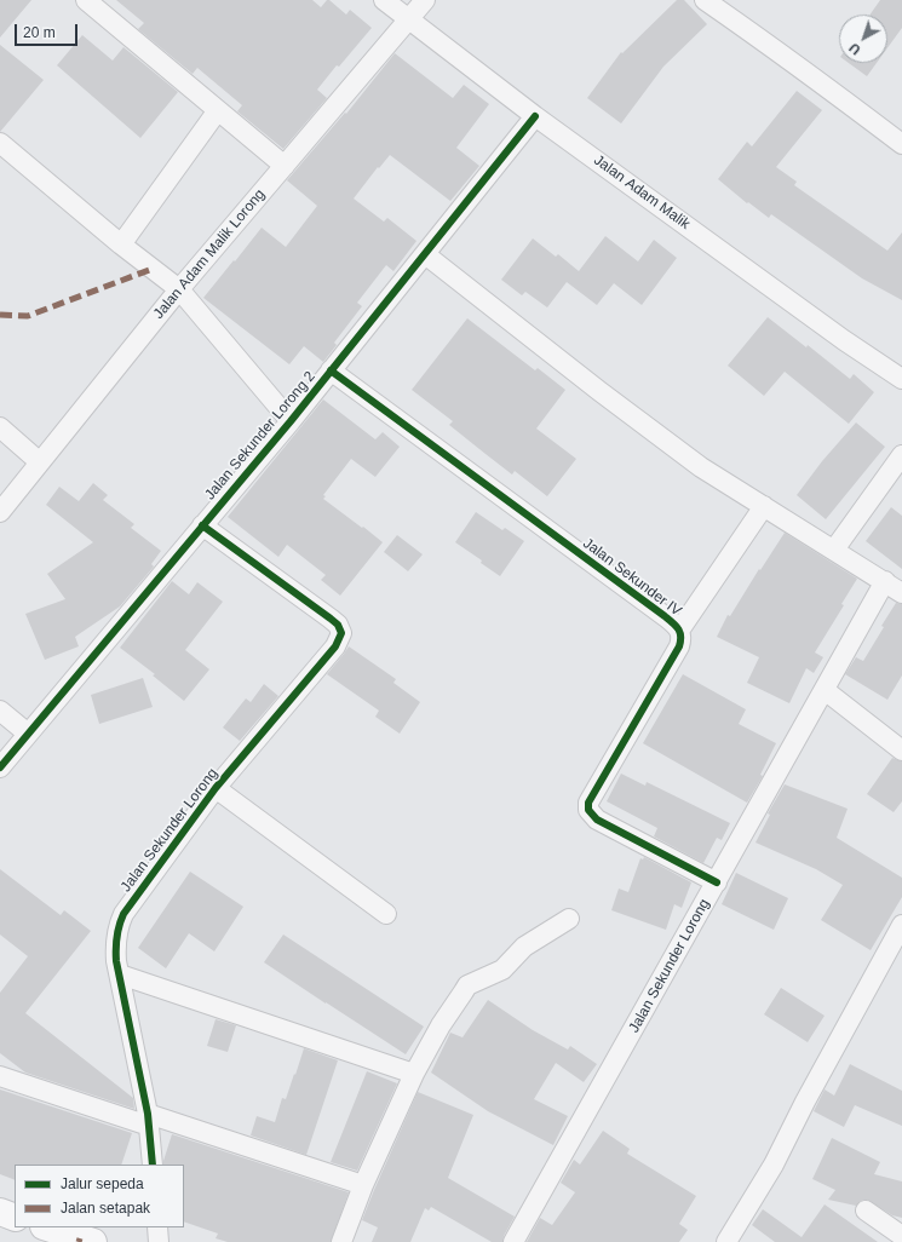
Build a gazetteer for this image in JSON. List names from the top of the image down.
{
  "streets": {
    "street": [
      "Jalan Adam Malik",
      "Jalan Adam Malik Lorong",
      "Jalan Sekunder Lorong 2",
      "Jalan Sekunder IV",
      "Jalan Sekunder Lorong"
    ]
  },
  "crossings": [
    ["Jalan Adam Malik", "Jalan Adam Malik Lorong"],
    ["Jalan Adam Malik", "Jalan Sekunder Lorong 2"],
    ["Jalan Adam Malik Lorong", "Jalan Sekunder Lorong 2"],
    ["Jalan Sekunder Lorong 2", "Jalan Sekunder IV"],
    ["Jalan Sekunder Lorong 2", "Jalan Sekunder Lorong"],
    ["Jalan Sekunder IV", "Jalan Sekunder Lorong"]
  ],
  "legend": ["Jalur sepeda", "Jalan setapak"],
  "scale_bar": "20 m",
  "north": "bottom left"
}
